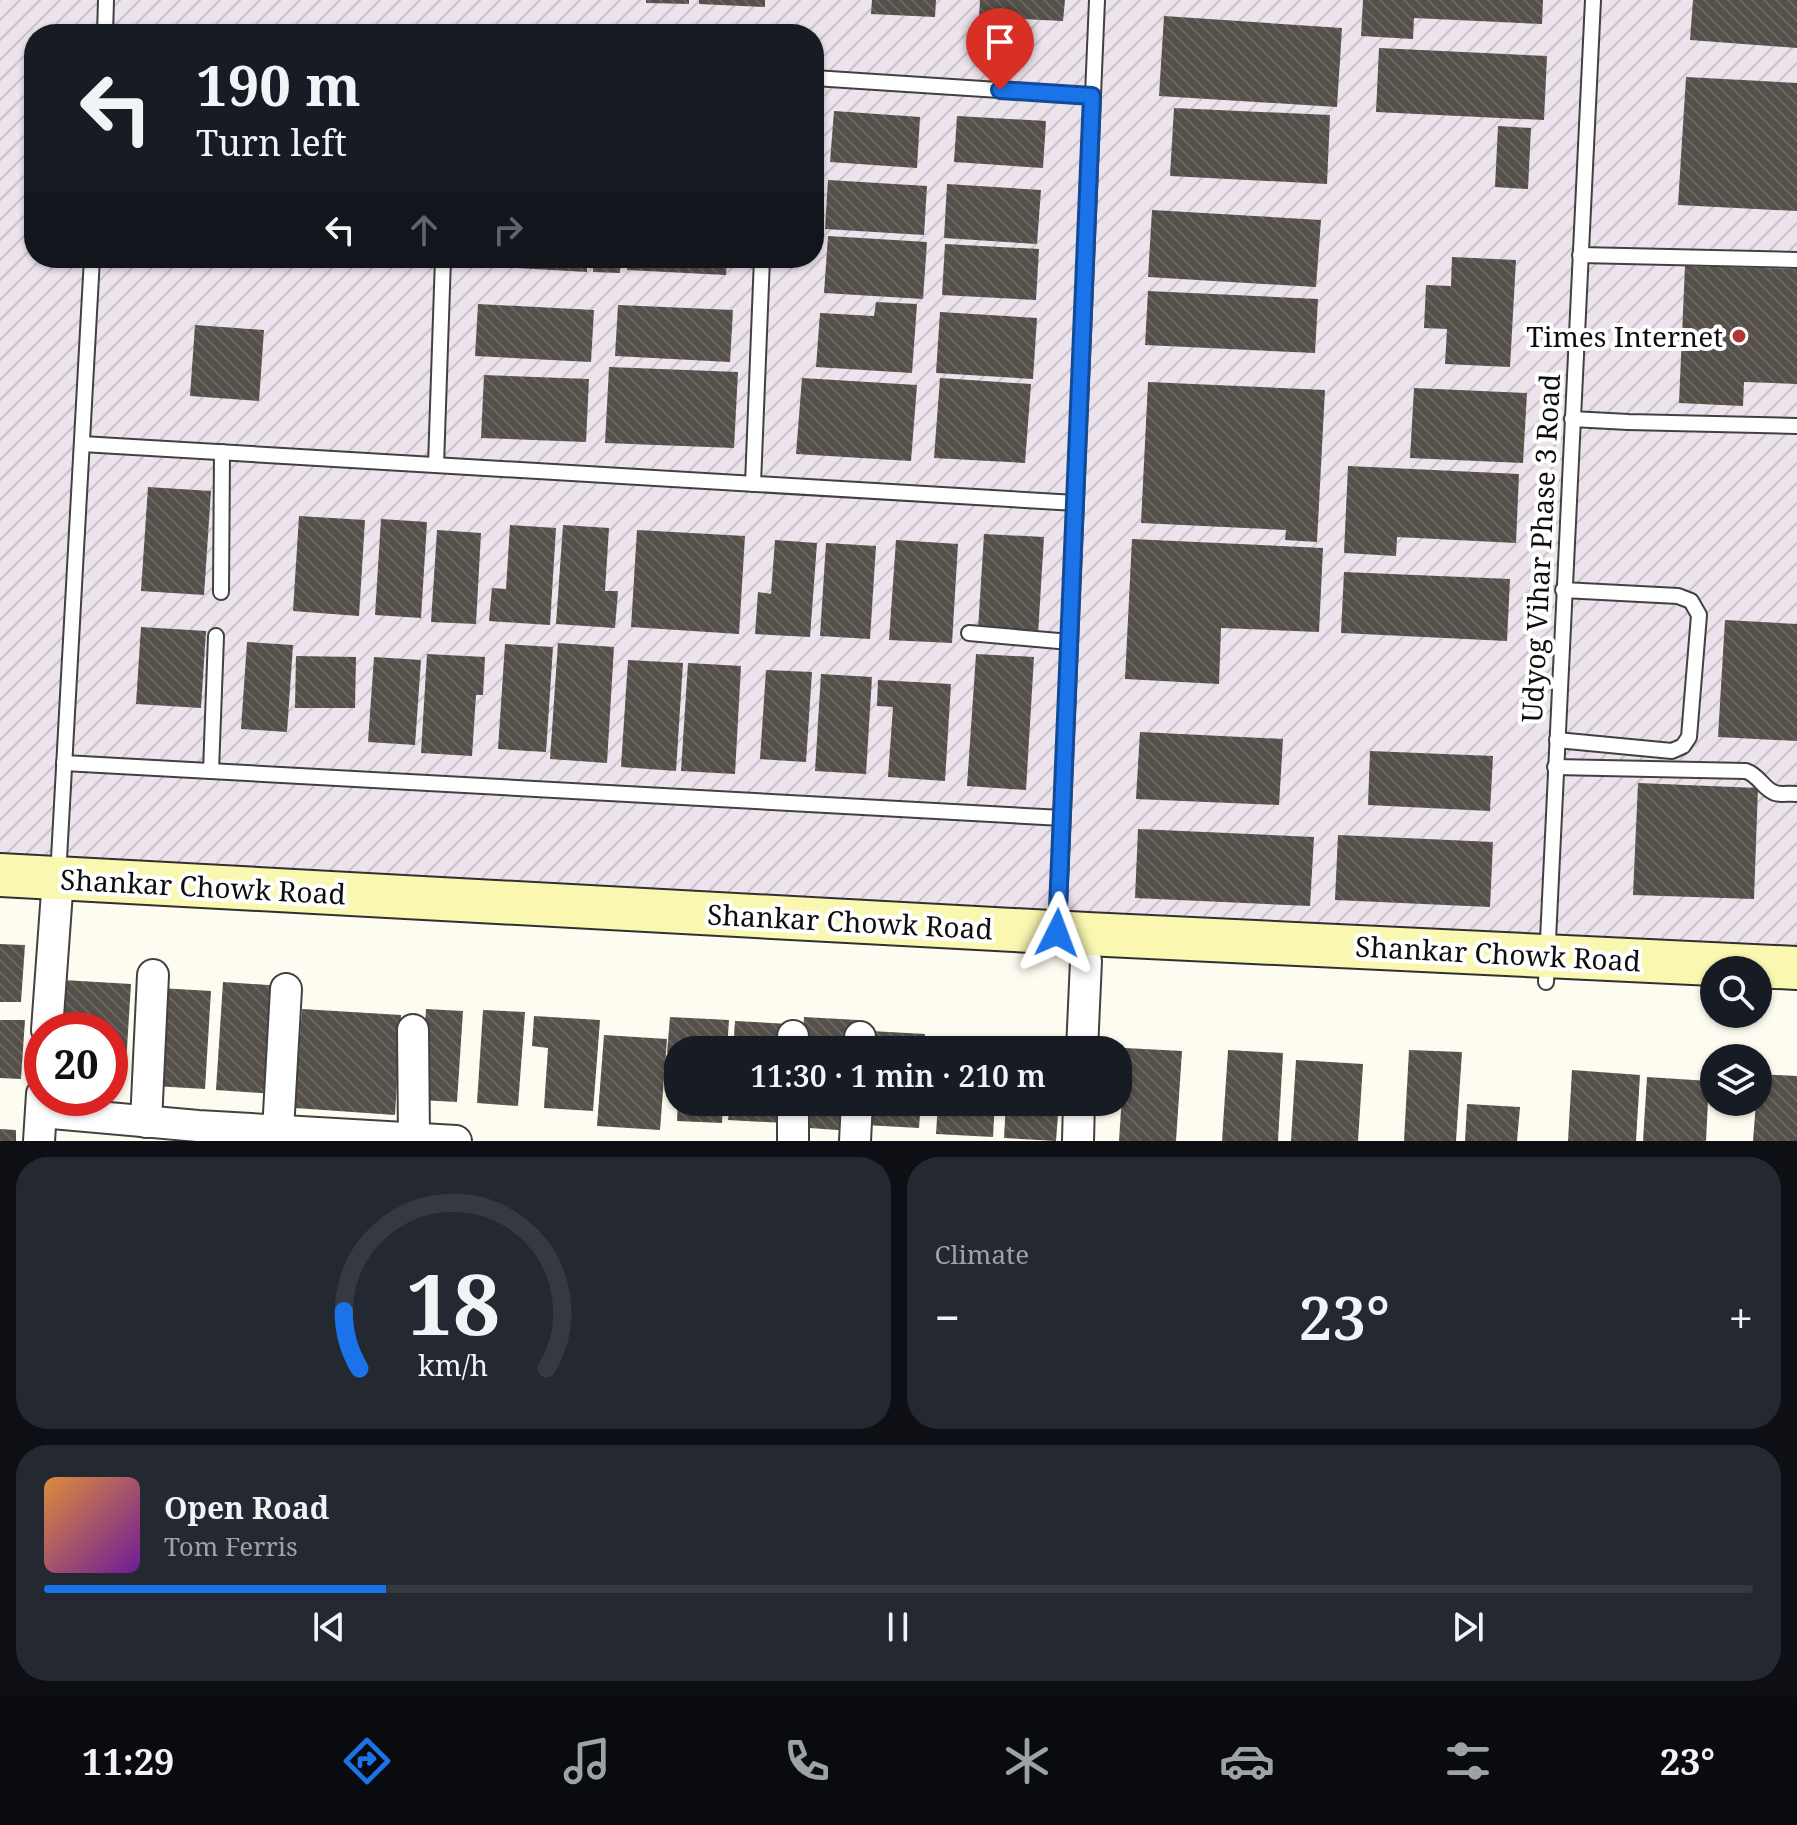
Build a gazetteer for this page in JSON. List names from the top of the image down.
{
  "streets": {
    "main road": ["Shankar Chowk Road"],
    "lane": ["Udyog Vihar Phase 3 Road"]
  },
  "crossings": [
    ["Udyog Vihar Phase 3 Road", "Shankar Chowk Road"]
  ],
  "places": ["Times Internet"],
  "page": {
    "turn": ["190 m", "Turn left"],
    "limit": "20",
    "trip": "11:30 · 1 min · 210 m",
    "tile": "Climate",
    "heat": ["−", "23°", "+"],
    "song": ["Open Road", "Tom Ferris"],
    "tabs": ["11:29", "23°"],
    "gauge": ["18", "km/h"]
  }
}
